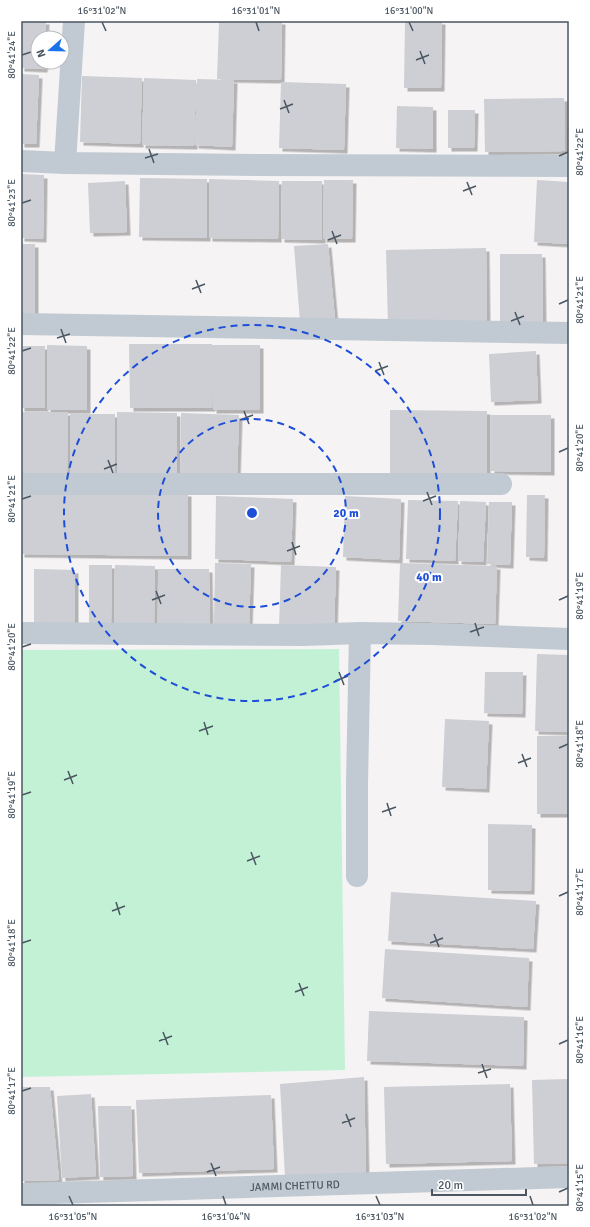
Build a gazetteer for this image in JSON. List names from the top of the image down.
{
  "streets": {
    "street": ["JAMMI CHETTU RD"]
  },
  "scale_bar": "20 m",
  "north": "left",
  "coordinates": [
    "16°31'02\"N",
    "16°31'01\"N",
    "16°31'00\"N",
    "80°41'24\"E",
    "80°41'22\"E",
    "80°41'23\"E",
    "80°41'21\"E",
    "80°41'20\"E",
    "80°41'19\"E",
    "80°41'18\"E",
    "80°41'17\"E",
    "80°41'16\"E",
    "80°41'15\"E",
    "16°31'05\"N",
    "16°31'04\"N",
    "16°31'03\"N"
  ],
  "rings": ["20 m", "40 m"]
}
